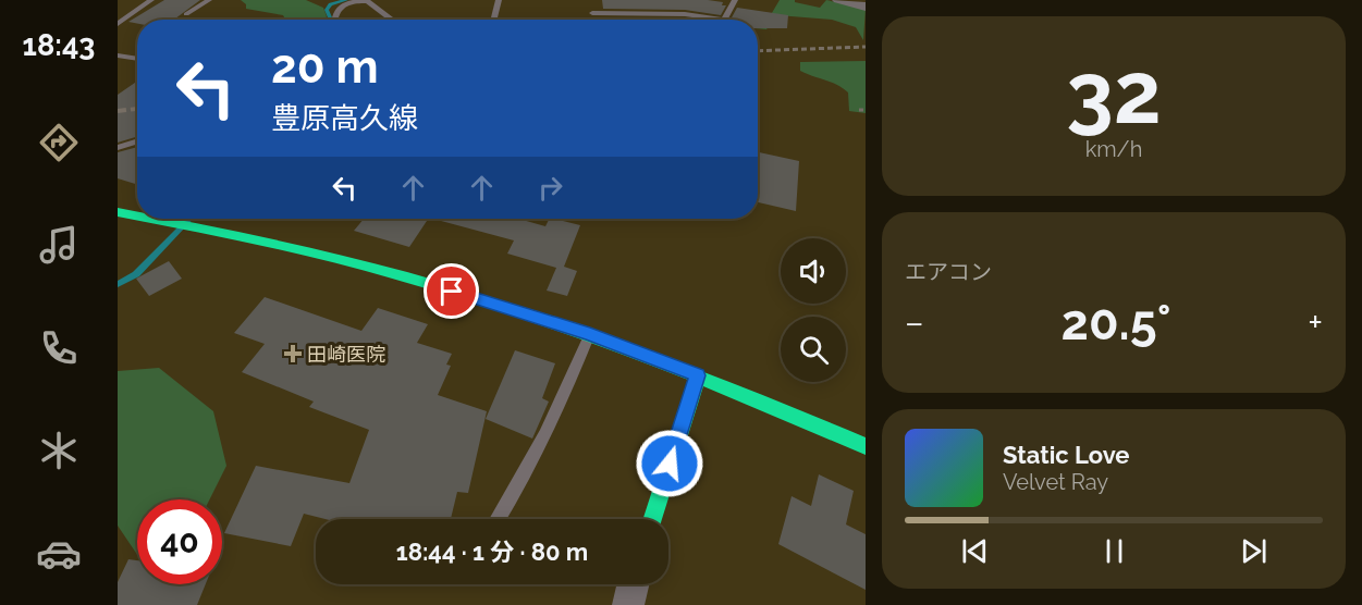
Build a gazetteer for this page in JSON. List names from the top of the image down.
{
  "places": {
    "health": ["田崎医院"]
  },
  "page": {
    "tabs": "18:43",
    "tile": [
      ["32", "km/h"],
      "エアコン"
    ],
    "turn": ["20 m", "豊原高久線"],
    "heat": ["−", "20.5°", "+"],
    "song": ["Static Love", "Velvet Ray"],
    "limit": "40",
    "trip": "18:44 · 1 分 · 80 m"
  }
}
